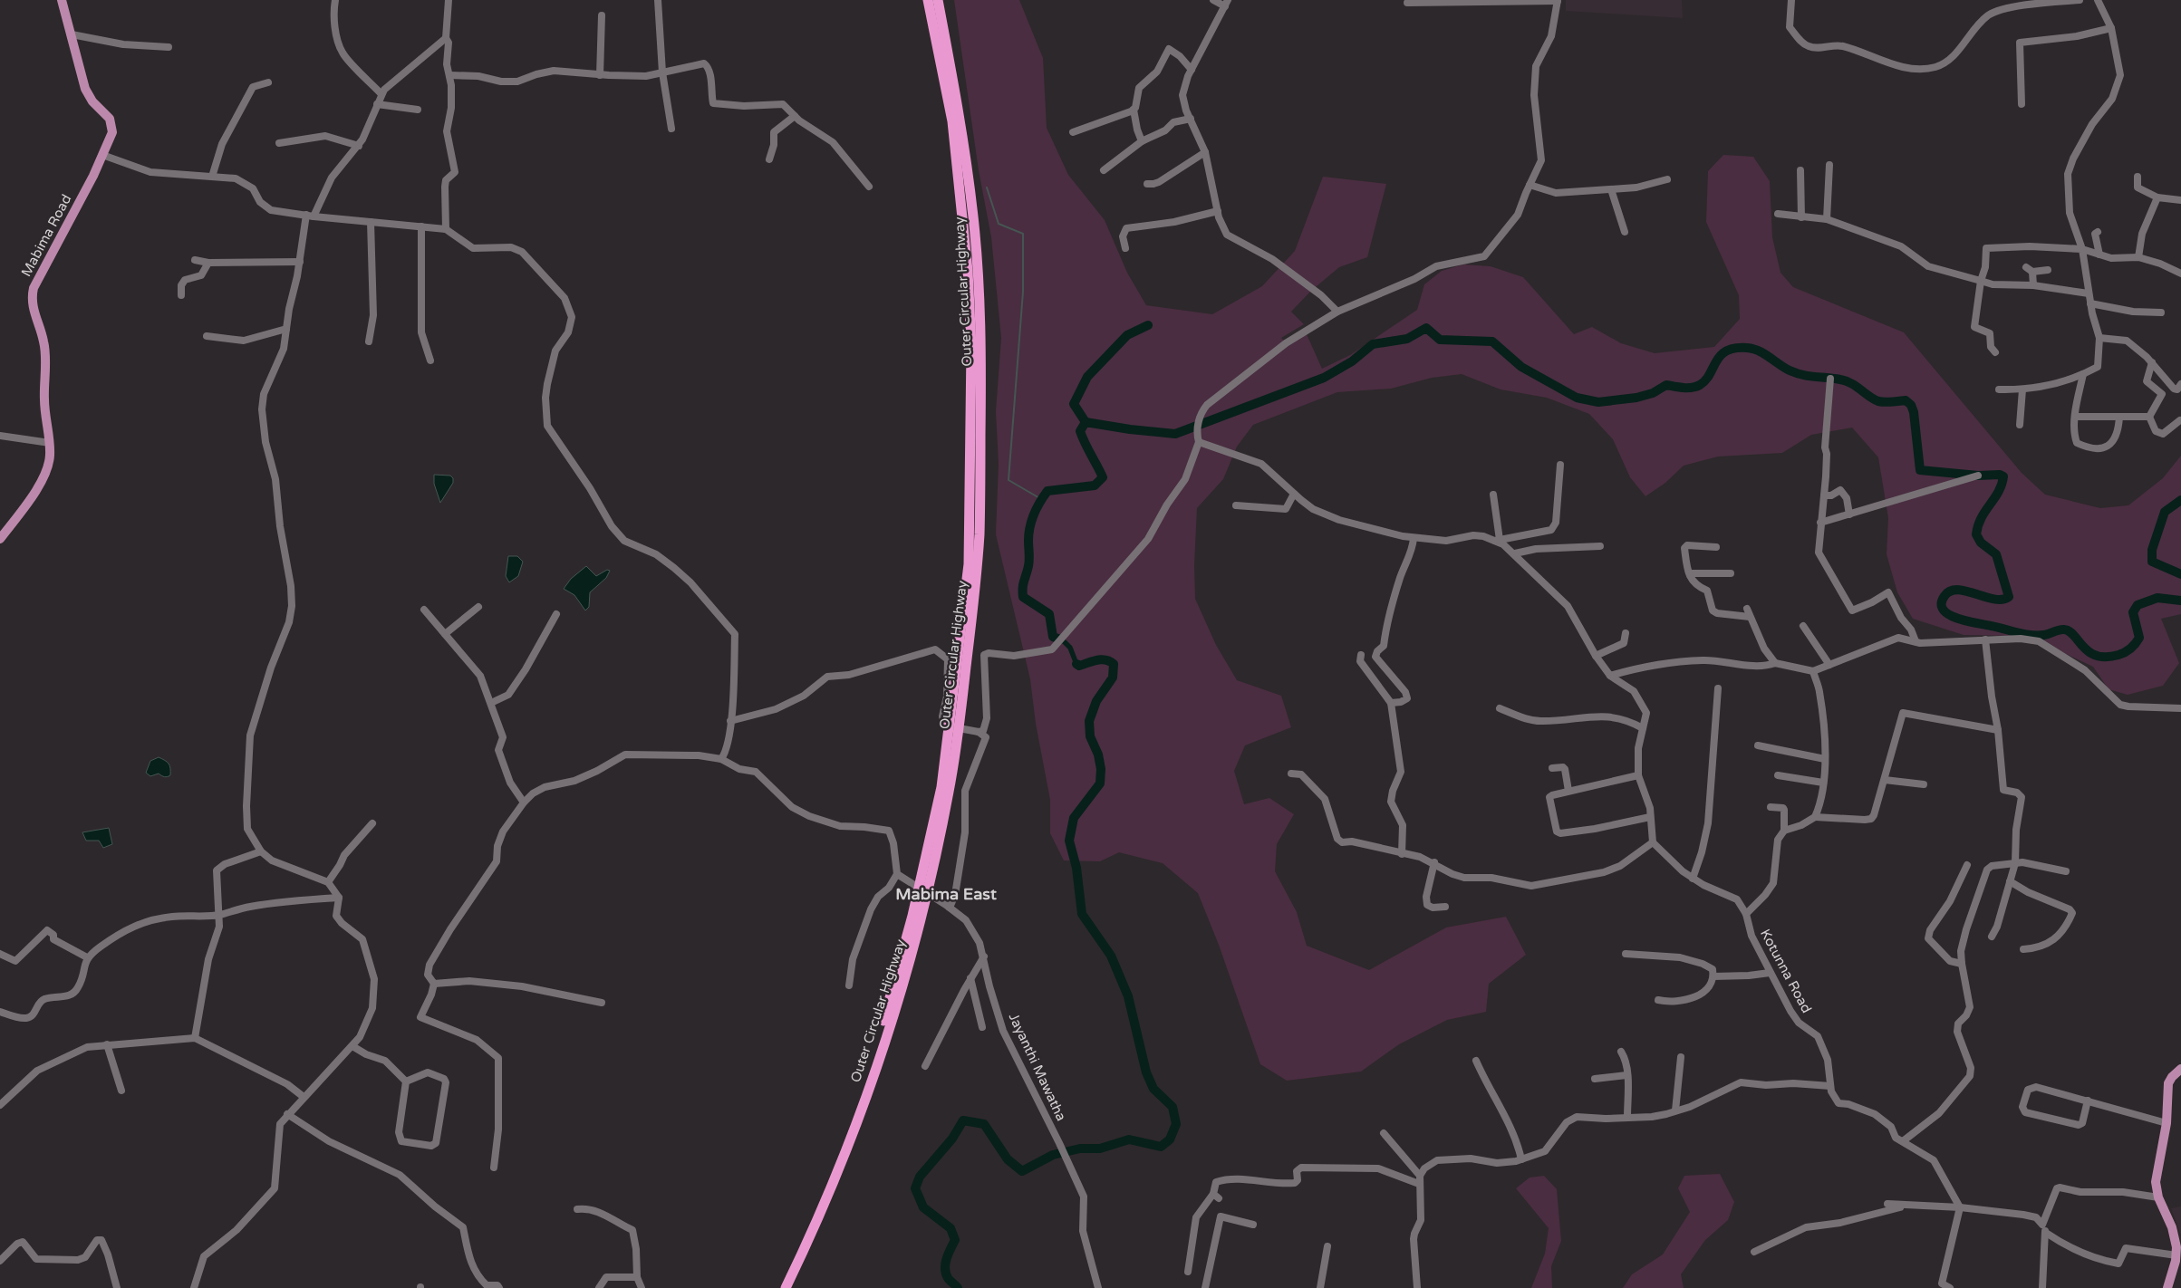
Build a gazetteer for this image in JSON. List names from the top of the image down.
{
  "streets": {
    "highway": ["Outer Circular Highway"],
    "main road": ["Mabima Road"],
    "street": ["Kotunna Road", "Jayanthi Mawatha"]
  },
  "districts": ["Mabima East"]
}
